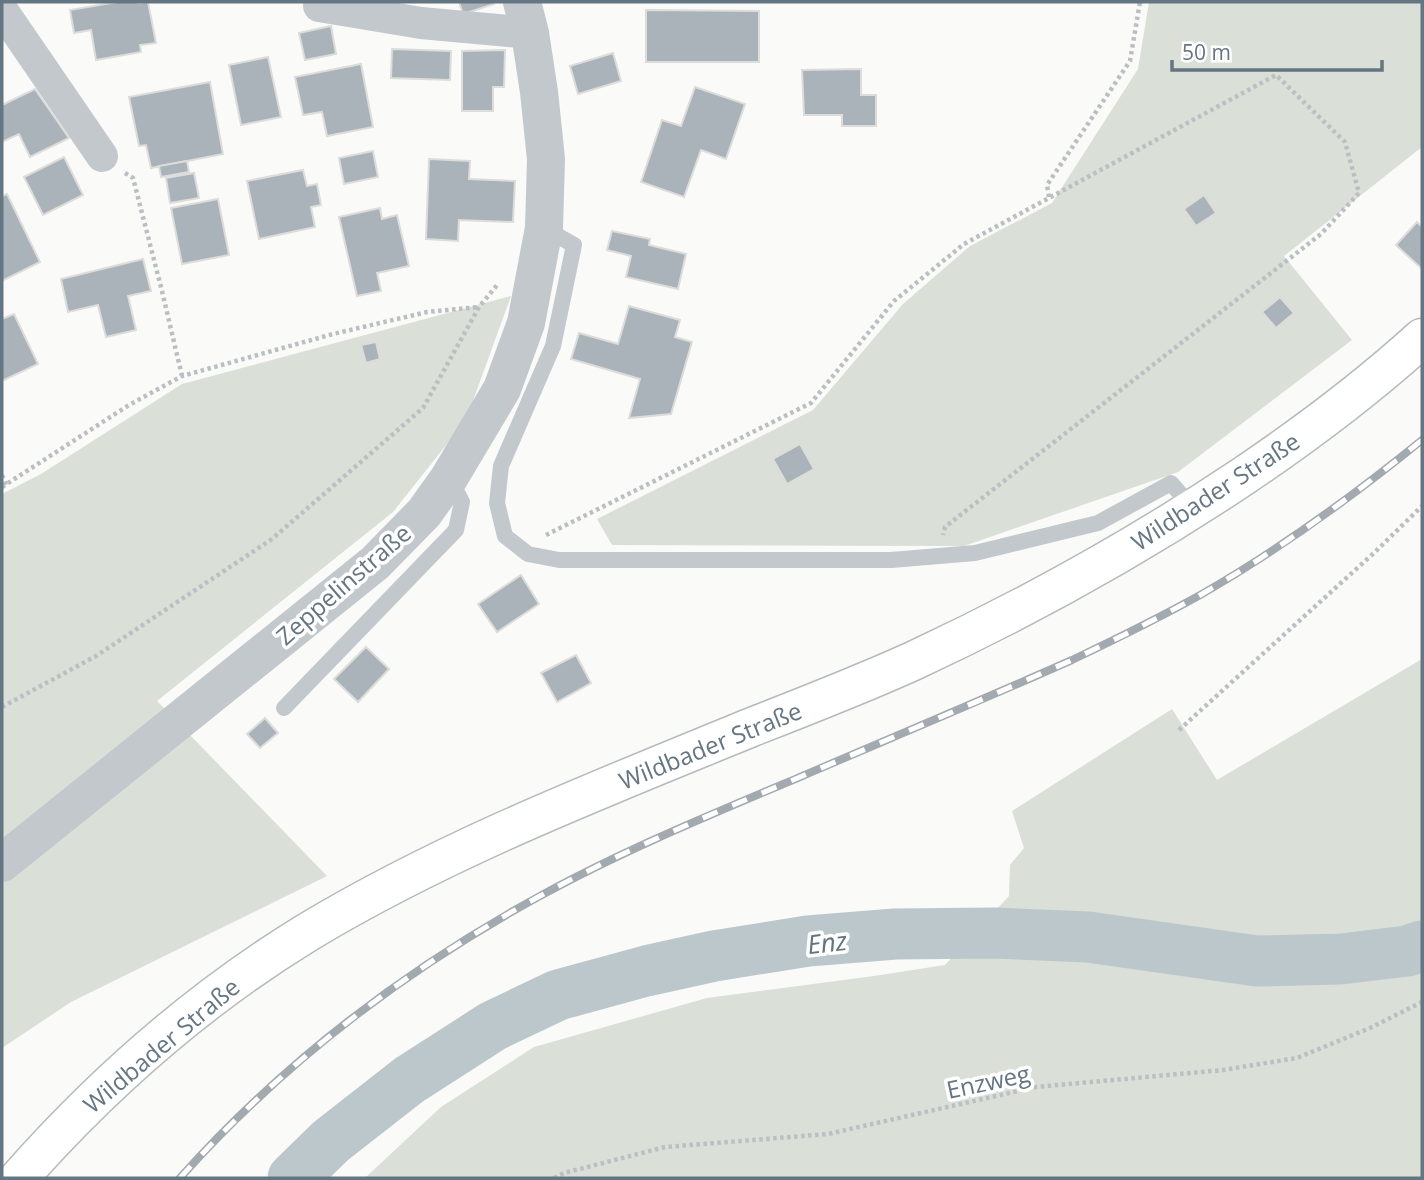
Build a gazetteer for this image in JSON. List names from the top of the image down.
{
  "streets": {
    "main road": ["Wildbader Straße"],
    "street": ["Zeppelinstraße"],
    "path": ["Enzweg"]
  },
  "water": ["Enz"],
  "scale_bar": "50 m"
}
